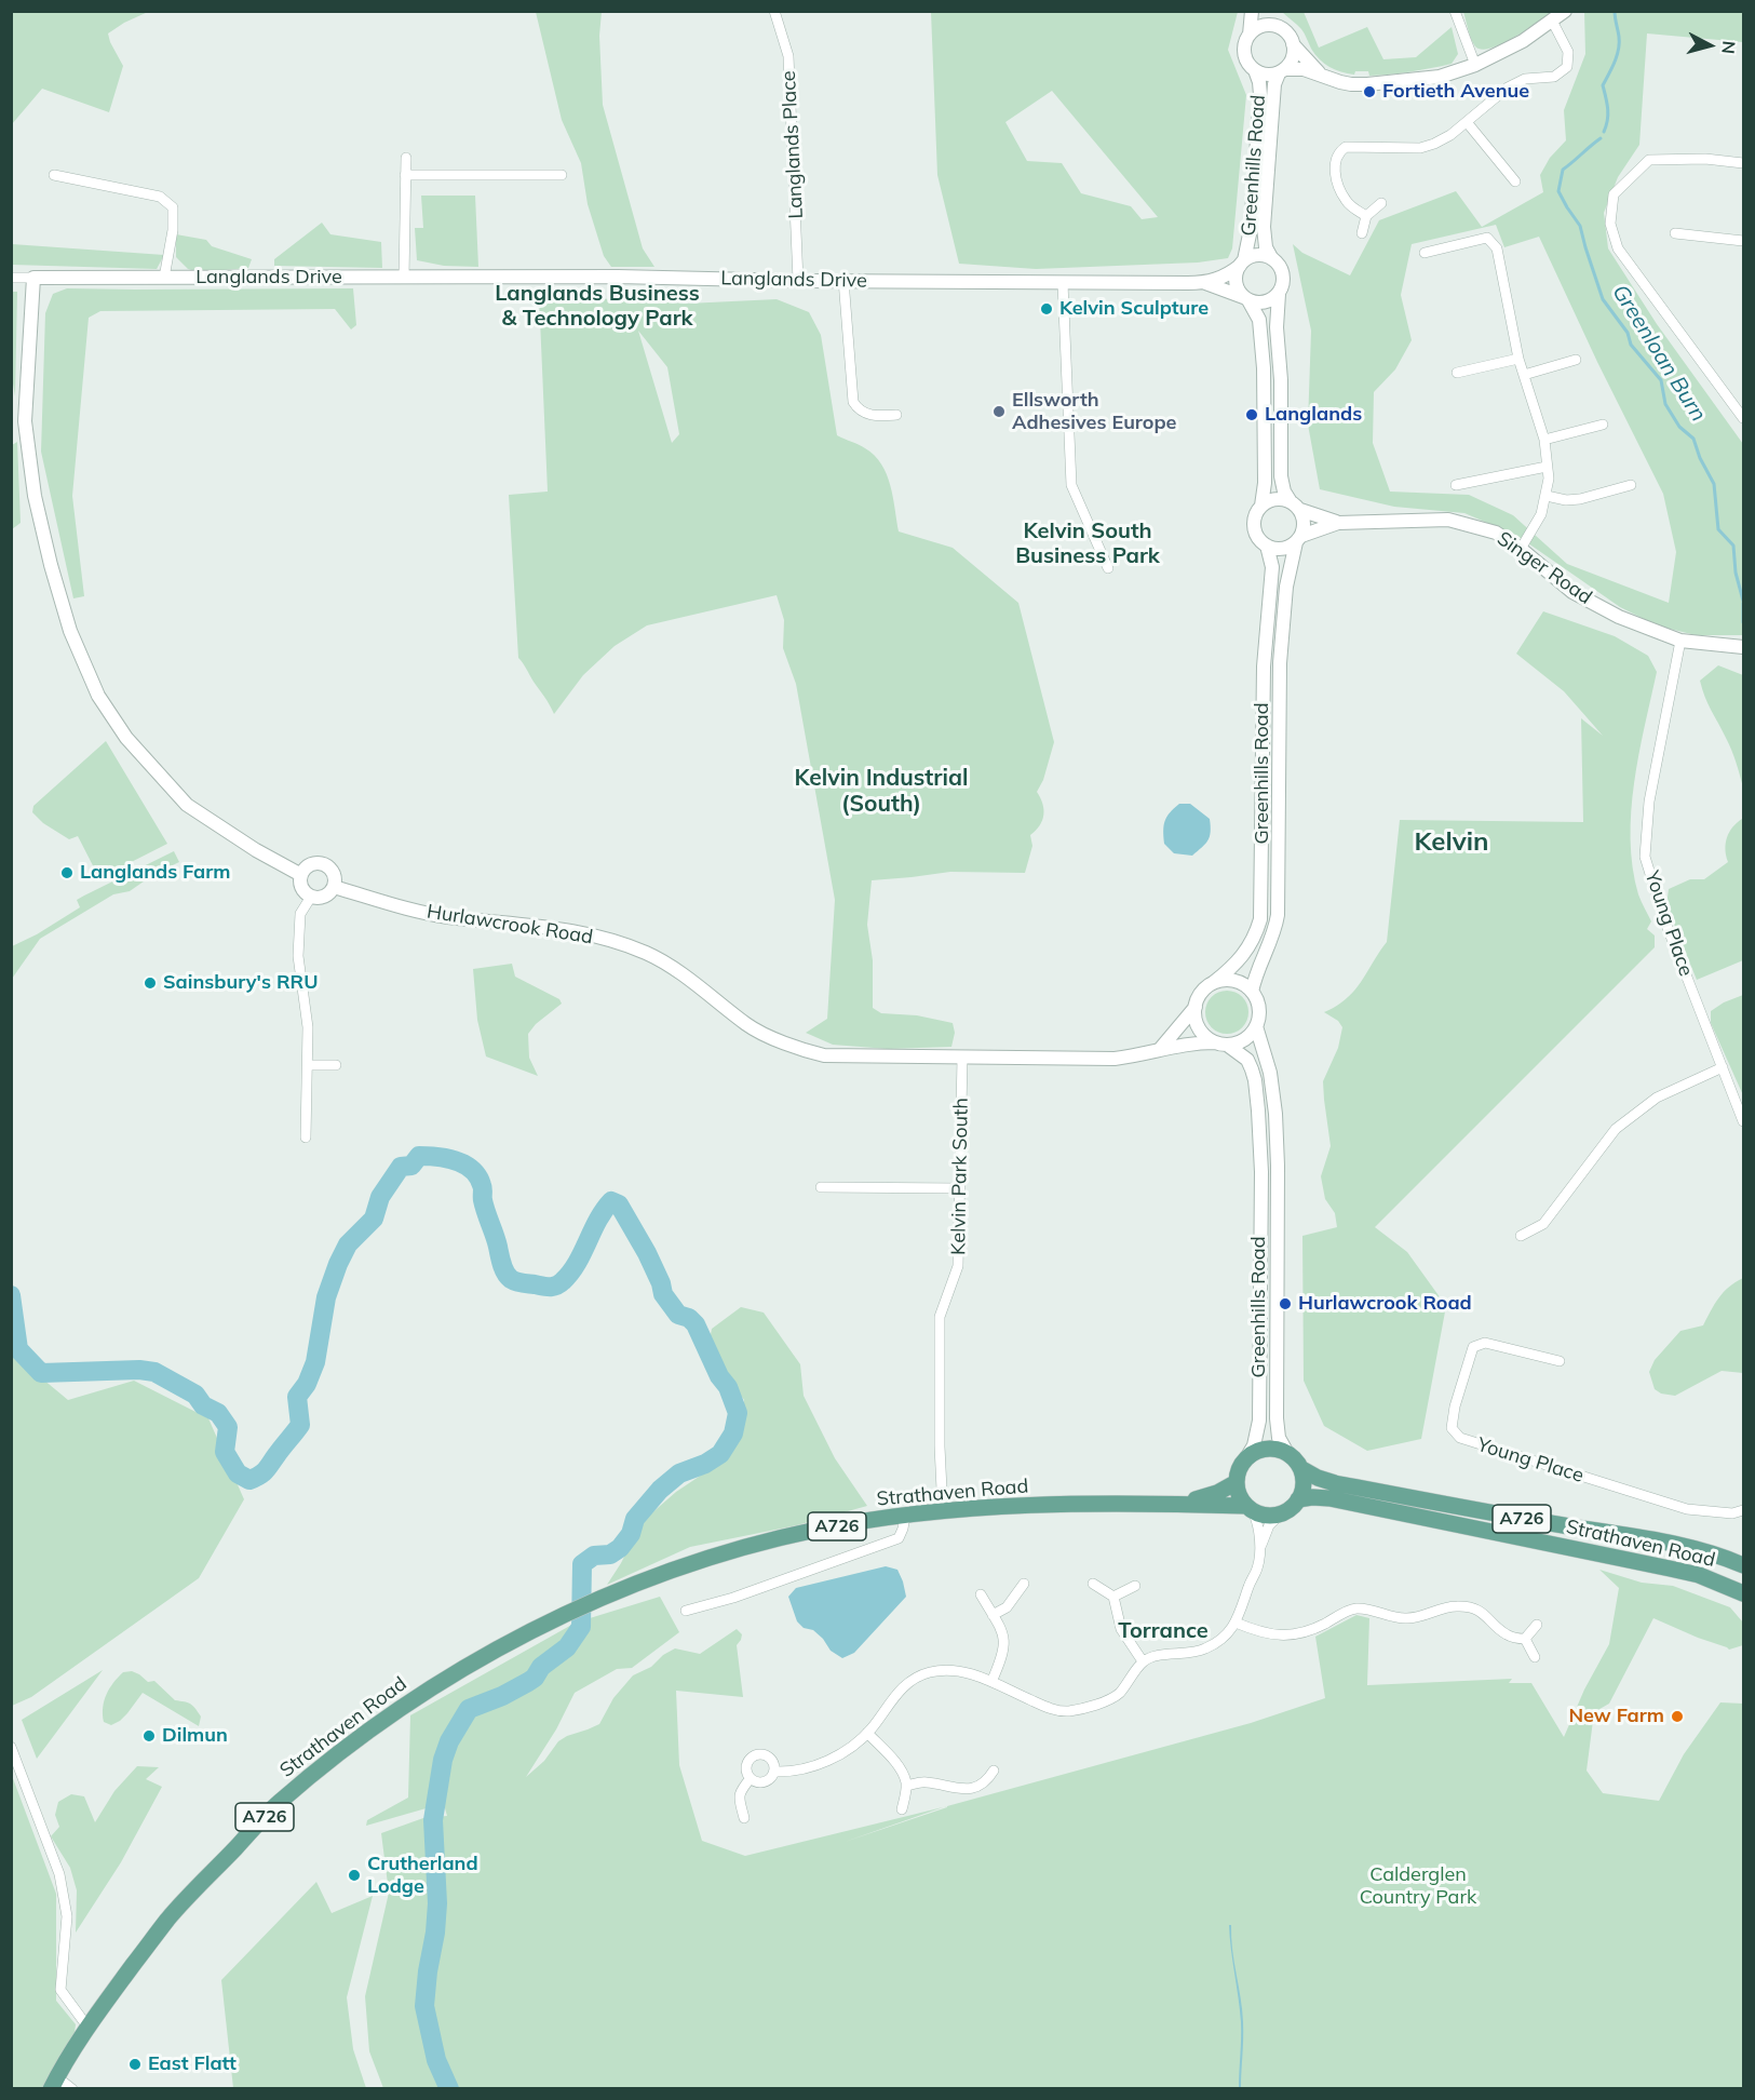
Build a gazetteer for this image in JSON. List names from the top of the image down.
{
  "streets": {
    "main road": ["Strathaven Road", "A726"],
    "street": [
      "Langlands Place",
      "Greenhills Road",
      "Langlands Drive",
      "Singer Road",
      "Young Place",
      "Hurlawcrook Road",
      "Kelvin Park South"
    ]
  },
  "crossings": [
    ["Langlands Place", "Langlands Drive"],
    ["Greenhills Road", "Langlands Drive"],
    ["Greenhills Road", "Singer Road"],
    ["Greenhills Road", "Hurlawcrook Road"],
    ["Greenhills Road", "Strathaven Road"],
    ["Greenhills Road", "A726"],
    ["Singer Road", "Young Place"],
    ["Hurlawcrook Road", "Kelvin Park South"],
    ["Strathaven Road", "A726"]
  ],
  "districts": [
    "Langlands Business & Technology Park",
    "Kelvin South Business Park",
    "Kelvin Industrial (South)",
    "Kelvin",
    "Torrance"
  ],
  "water": ["Greenloan Burn"],
  "parks": ["Calderglen Country Park"],
  "places": [
    "Fortieth Avenue",
    "Kelvin Sculpture",
    "Ellsworth Adhesives Europe",
    "Langlands",
    "Langlands Farm",
    "Sainsbury's RRU",
    "Hurlawcrook Road",
    "New Farm",
    "Dilmun",
    "Crutherland Lodge",
    "East Flatt"
  ],
  "north": "right"
}
